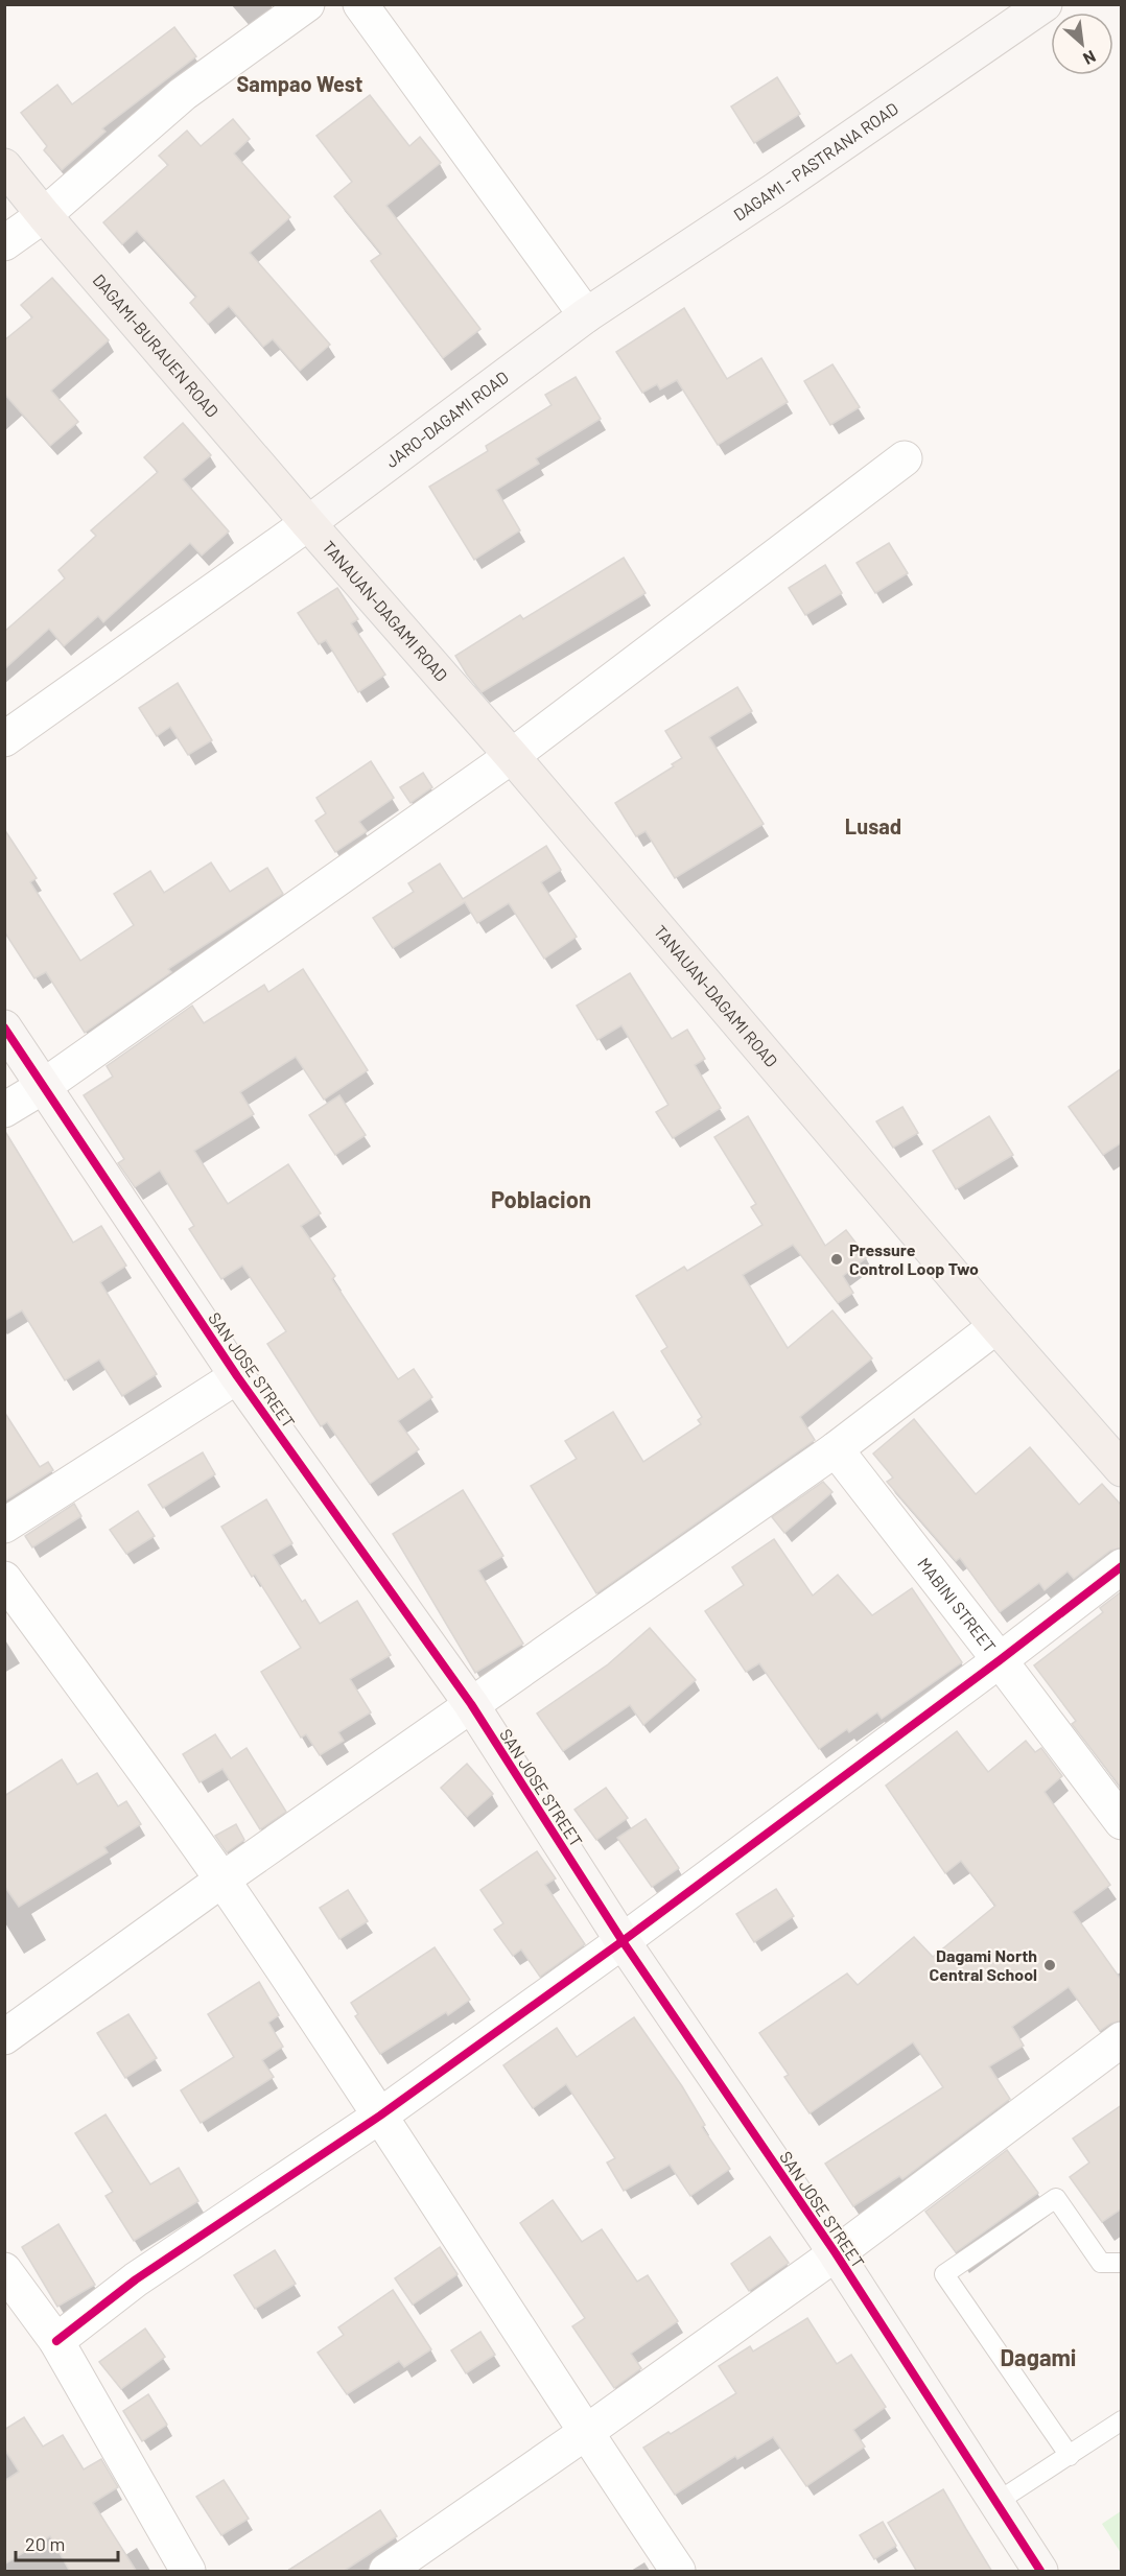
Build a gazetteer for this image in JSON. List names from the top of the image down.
{
  "streets": {
    "main road": ["DAGAMI-BURAUEN ROAD", "TANAUAN-DAGAMI ROAD"],
    "street": [
      "DAGAMI - PASTRANA ROAD",
      "JARO-DAGAMI ROAD",
      "SAN JOSE STREET",
      "MABINI STREET"
    ]
  },
  "crossings": [
    ["DAGAMI - PASTRANA ROAD", "JARO-DAGAMI ROAD"],
    ["DAGAMI-BURAUEN ROAD", "JARO-DAGAMI ROAD"],
    ["DAGAMI-BURAUEN ROAD", "TANAUAN-DAGAMI ROAD"],
    ["JARO-DAGAMI ROAD", "TANAUAN-DAGAMI ROAD"]
  ],
  "districts": [
    "Sampao West",
    "Lusad",
    "Poblacion",
    "Dagami"
  ],
  "places": ["Pressure Control Loop Two", "Dagami North Central School"],
  "scale_bar": "20 m",
  "north": "bottom right"
}
